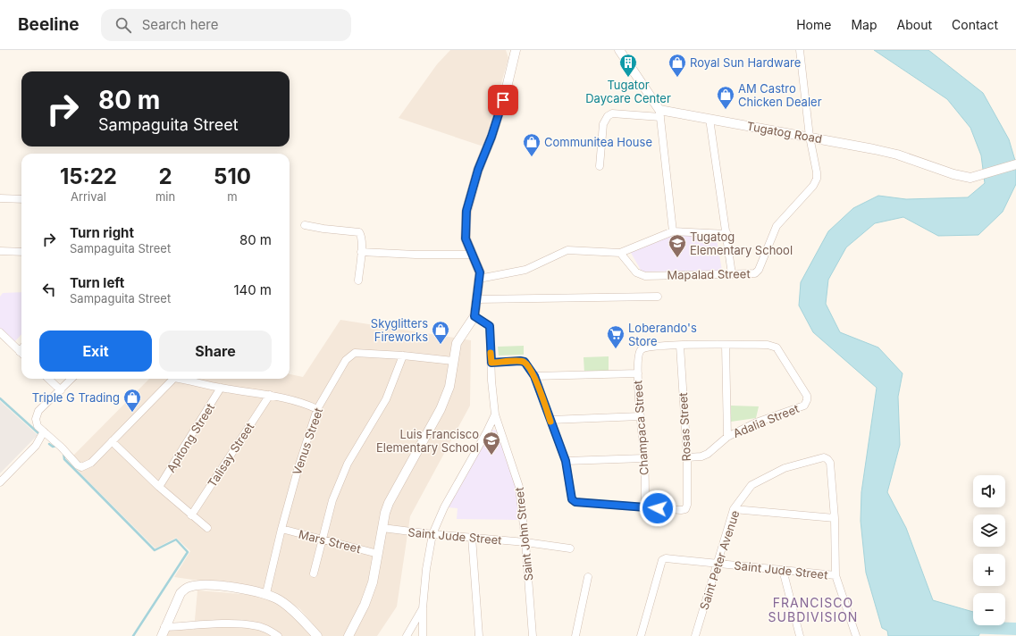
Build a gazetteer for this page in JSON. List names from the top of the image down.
{
  "streets": {
    "street": [
      "Tugatog Road",
      "Mapalad Street",
      "Adalia Street",
      "Rosas Street",
      "Champaca Street",
      "Apitong Street",
      "Venus Street",
      "Talisay Street",
      "Saint John Street",
      "Saint Jude Street",
      "Mars Street",
      "Saint Peter Avenue"
    ]
  },
  "crossings": [
    ["Tugatog Road", "Mapalad Street"],
    ["Adalia Street", "Rosas Street"],
    ["Rosas Street", "Champaca Street"],
    ["Venus Street", "Mars Street"],
    ["Saint John Street", "Saint Jude Street"],
    ["Saint Jude Street", "Saint Peter Avenue"]
  ],
  "districts": ["FRANCISCO SUBDIVISION"],
  "places": {
    "building": ["Tugator Daycare Center"],
    "shop": [
      "Royal Sun Hardware",
      "AM Castro Chicken Dealer",
      "Communitea House",
      "Skyglitters Fireworks",
      "Triple G Trading"
    ],
    "school or university": ["Tugatog Elementary School", "Luis Francisco Elementary School"],
    "supermarket": ["Loberando's Store"]
  },
  "page": {
    "header": "Beeline",
    "search": "Search here",
    "nav": [
      "Home",
      "Map",
      "About",
      "Contact"
    ],
    "turn": ["80 m", "Sampaguita Street"],
    "eta": [
      "15:22",
      "Arrival",
      "2",
      "min",
      "510",
      "m"
    ],
    "list": [
      {
        "name": "Turn right",
        "note": "Sampaguita Street",
        "value": "80 m"
      },
      {
        "name": "Turn left",
        "note": "Sampaguita Street",
        "value": "140 m"
      }
    ],
    "buttons": ["Exit", "Share"],
    "map_buttons": ["+", "−"]
  }
}
